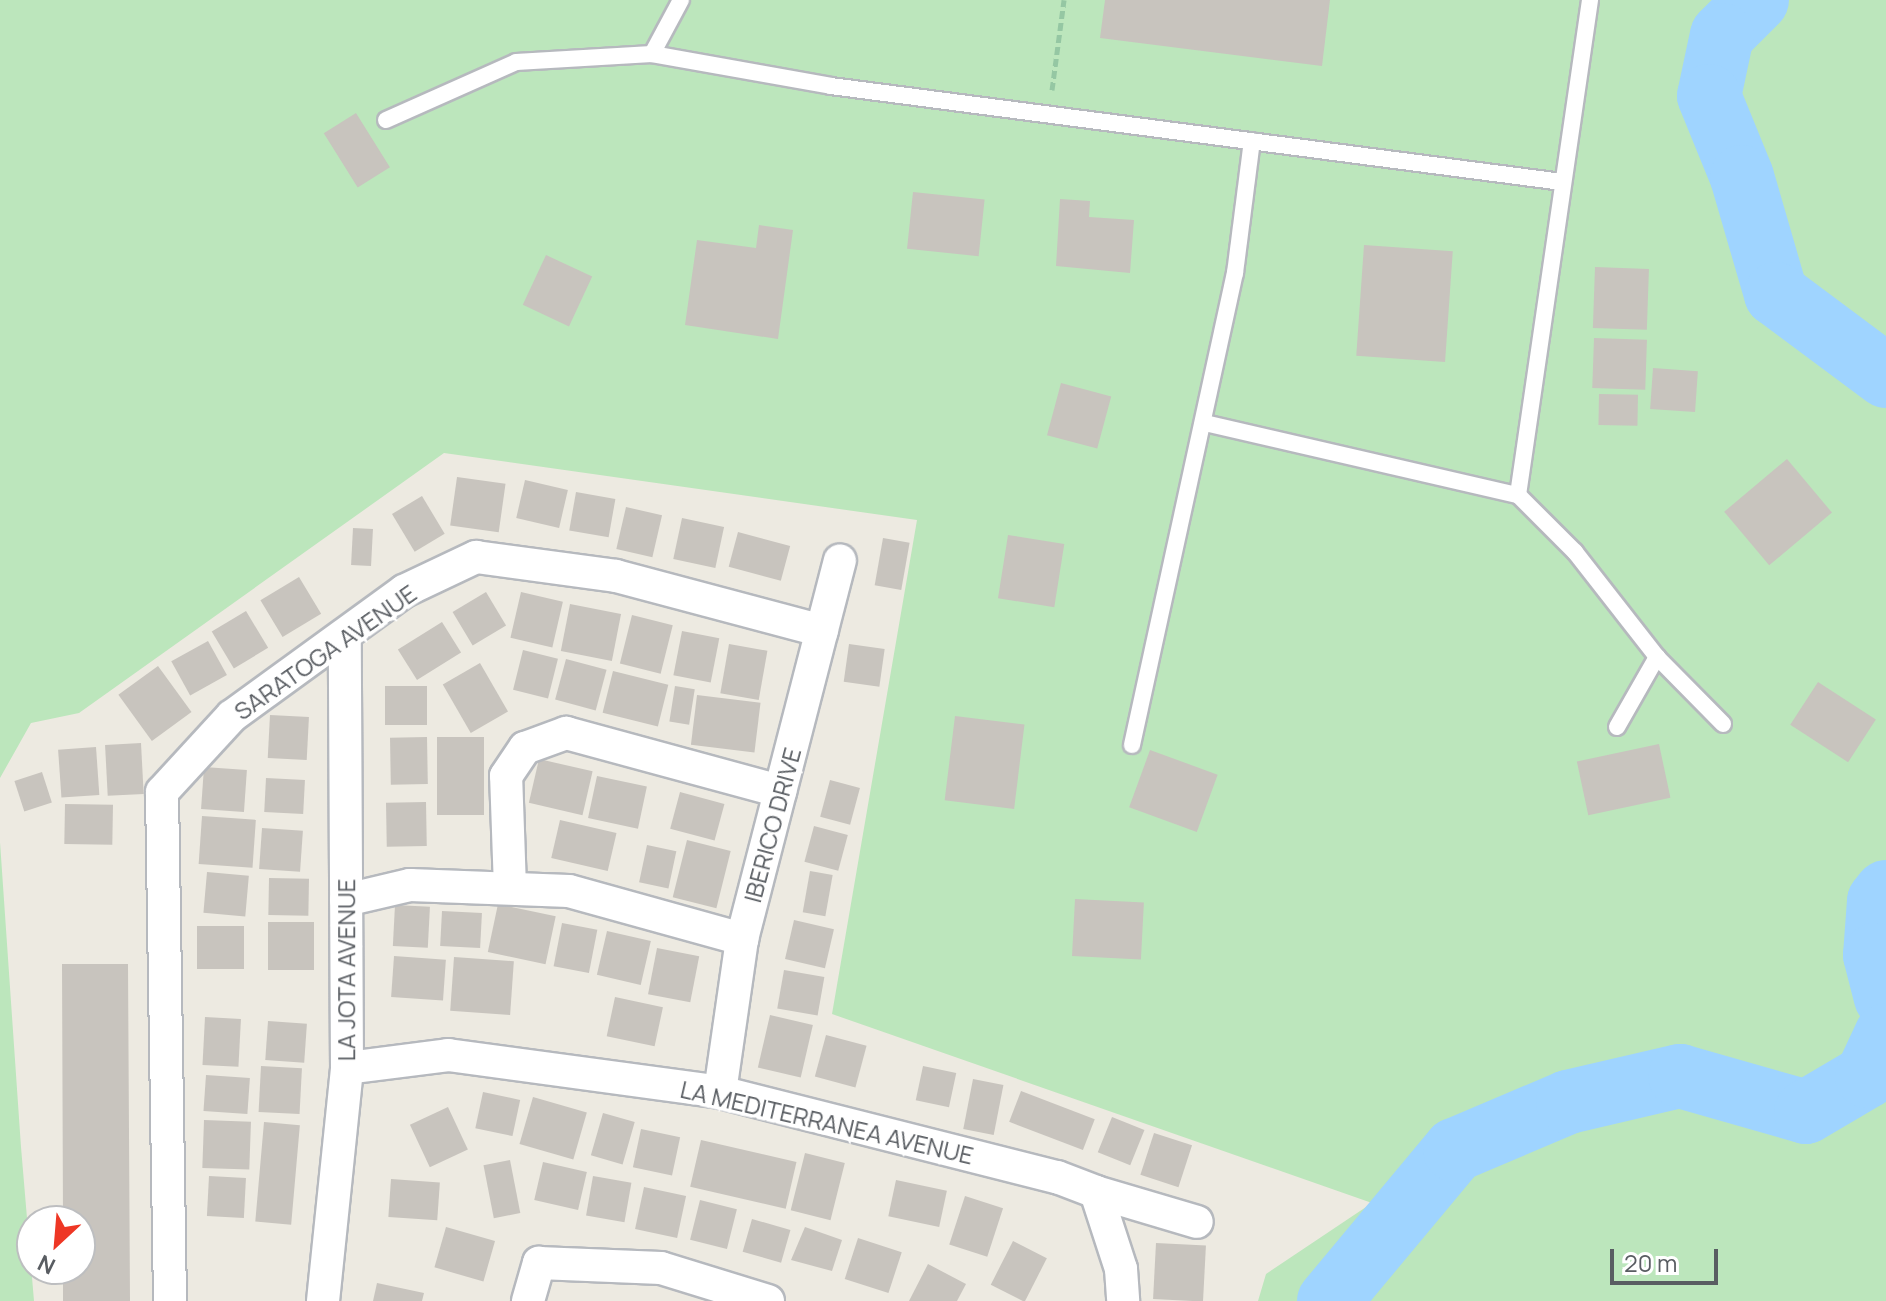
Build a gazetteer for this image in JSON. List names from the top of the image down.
{
  "streets": {
    "street": [
      "SARATOGA AVENUE",
      "IBERICO DRIVE",
      "LA JOTA AVENUE",
      "LA MEDITERRANEA AVENUE"
    ]
  },
  "crossings": [
    ["SARATOGA AVENUE", "IBERICO DRIVE"],
    ["SARATOGA AVENUE", "LA JOTA AVENUE"],
    ["IBERICO DRIVE", "LA MEDITERRANEA AVENUE"],
    ["LA JOTA AVENUE", "LA MEDITERRANEA AVENUE"]
  ],
  "scale_bar": "20 m",
  "north": "bottom left"
}
